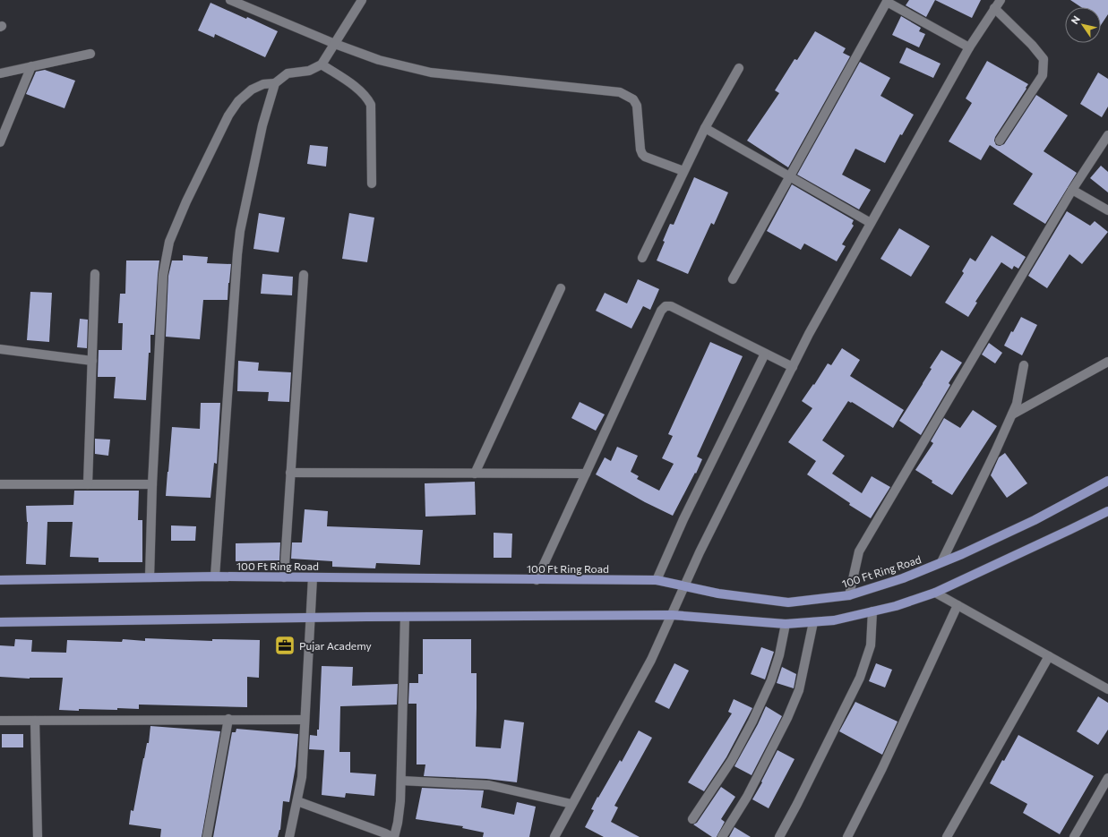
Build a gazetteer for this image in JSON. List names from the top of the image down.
{
  "streets": {
    "main road": ["100 Ft Ring Road"]
  },
  "places": {
    "office": ["Pujar Academy"]
  },
  "north": "top left"
}
